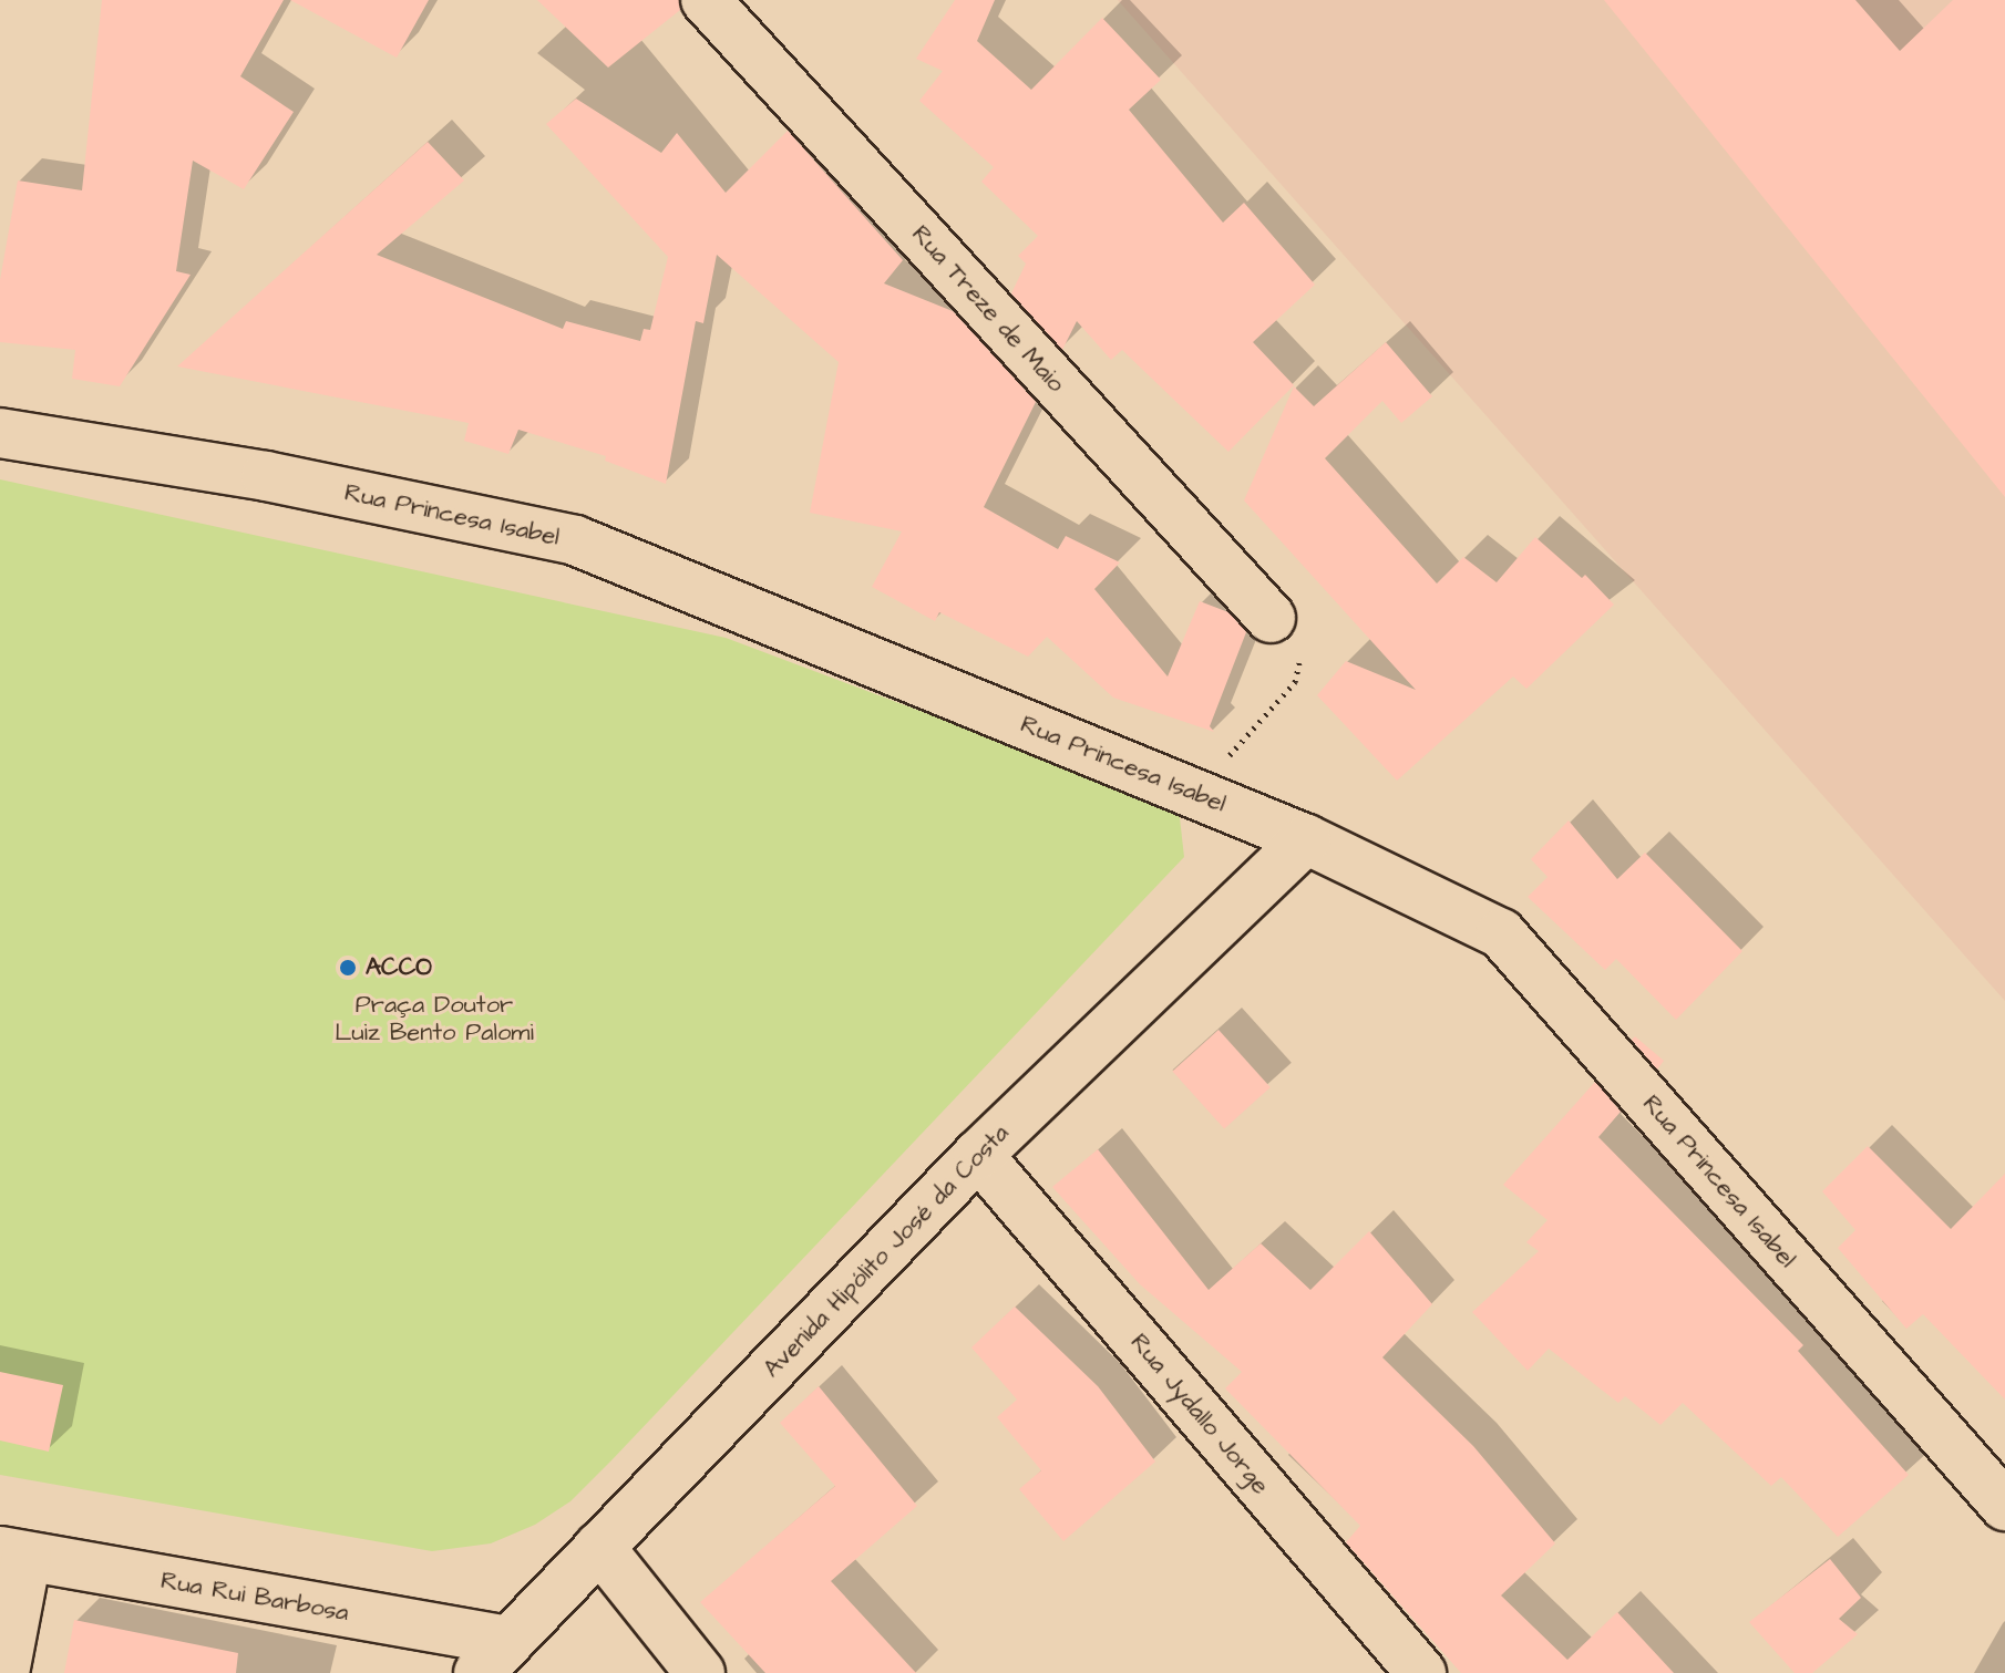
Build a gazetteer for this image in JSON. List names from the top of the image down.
{
  "streets": {
    "street": [
      "Rua Treze de Maio",
      "Rua Princesa Isabel",
      "Avenida Hipólito José da Costa",
      "Rua Jydallo Jorge",
      "Rua Rui Barbosa"
    ]
  },
  "crossings": [
    ["Rua Princesa Isabel", "Avenida Hipólito José da Costa"],
    ["Avenida Hipólito José da Costa", "Rua Jydallo Jorge"],
    ["Avenida Hipólito José da Costa", "Rua Rui Barbosa"]
  ],
  "parks": ["Praça Doutor Luiz Bento Palomi"],
  "places": ["ACCO"]
}
